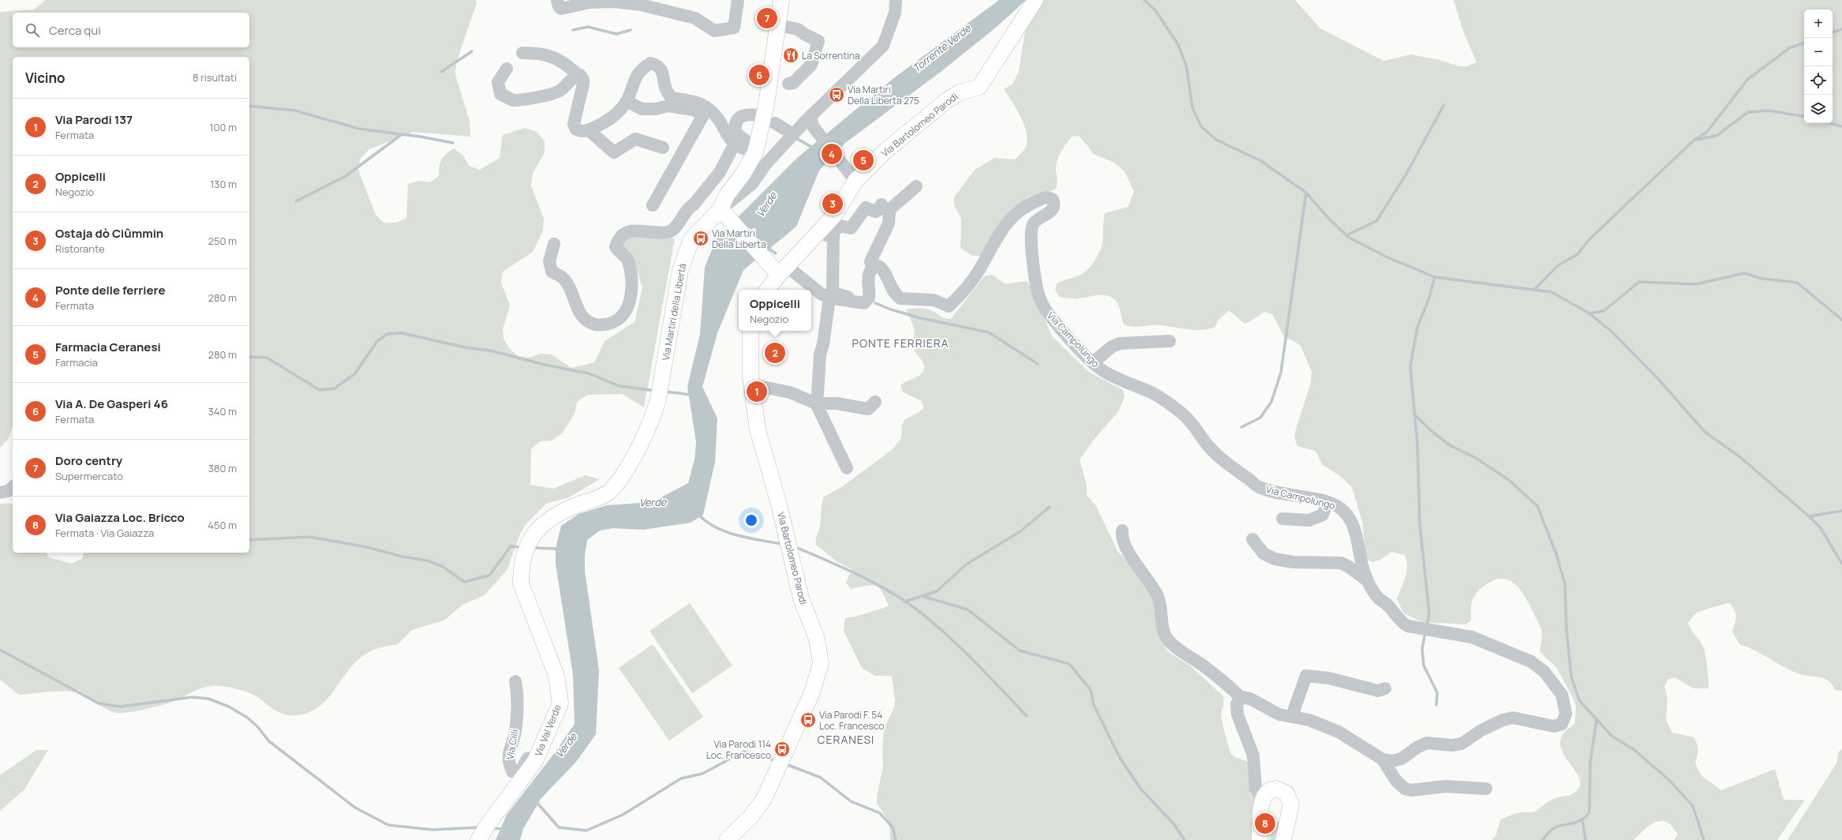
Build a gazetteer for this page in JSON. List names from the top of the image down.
{
  "streets": {
    "main road": ["Via Bartolomeo Parodi", "Via Martiri della Libertà", "Via Val Verde"],
    "street": ["Via Campolungo", "Via Cilli"]
  },
  "crossings": [
    ["Via Martiri della Libertà", "Via Val Verde"],
    ["Via Val Verde", "Via Cilli"]
  ],
  "districts": ["PONTE FERRIERA", "CERANESI"],
  "water": ["Torrente Verde", "Verde"],
  "places": {
    "restaurant": ["La Sorrentina"],
    "bus stop": [
      "Via Martiri Della Liberta 275",
      "Via Martiri Della Liberta",
      "Via Parodi F. 54 Loc. Francesco",
      "Via Parodi 114 Loc. Francesco"
    ]
  },
  "page": {
    "pins": [
      "7",
      "6",
      "4",
      "5",
      "3",
      "2",
      "1",
      "8"
    ],
    "map_buttons": ["+", "−"],
    "search": "Cerca qui",
    "heading": ["Vicino", "8 risultati"],
    "list": [
      {
        "mark": "1",
        "name": "Via Parodi 137",
        "note": "Fermata",
        "value": "100 m"
      },
      {
        "mark": "2",
        "name": "Oppicelli",
        "note": "Negozio",
        "value": "130 m"
      },
      {
        "mark": "3",
        "name": "Ostaja dò Ciûmmin",
        "note": "Ristorante",
        "value": "250 m"
      },
      {
        "mark": "4",
        "name": "Ponte delle ferriere",
        "note": "Fermata",
        "value": "280 m"
      },
      {
        "mark": "5",
        "name": "Farmacia Ceranesi",
        "note": "Farmacia",
        "value": "280 m"
      },
      {
        "mark": "6",
        "name": "Via A. De Gasperi 46",
        "note": "Fermata",
        "value": "340 m"
      },
      {
        "mark": "7",
        "name": "Doro centry",
        "note": "Supermercato",
        "value": "380 m"
      },
      {
        "mark": "8",
        "name": "Via Gaiazza Loc. Bricco",
        "note": "Fermata · Via Gaiazza",
        "value": "450 m"
      }
    ],
    "popup": ["Oppicelli", "Negozio"]
  }
}
